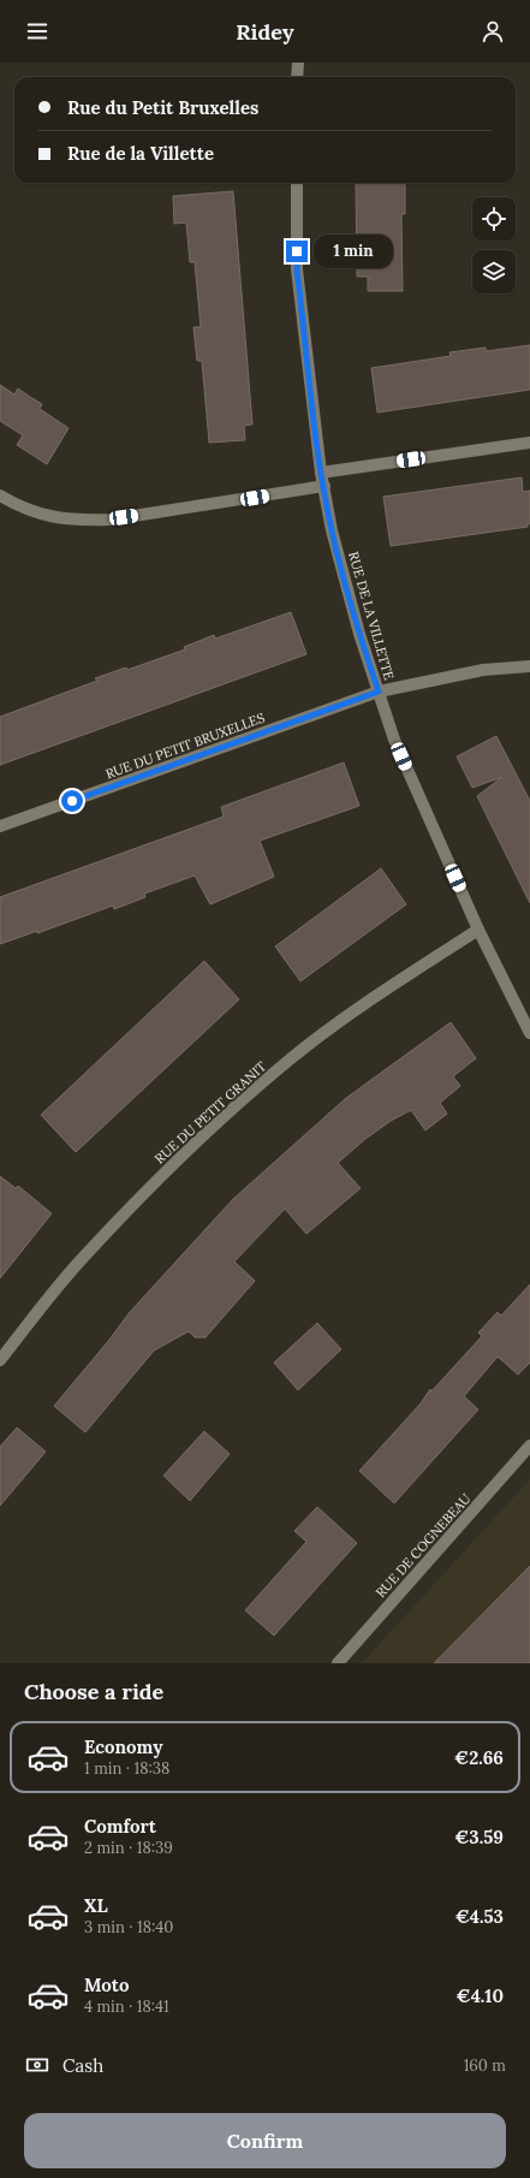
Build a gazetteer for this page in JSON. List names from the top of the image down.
{
  "streets": {
    "street": [
      "RUE DE LA VILLETTE",
      "RUE DU PETIT BRUXELLES",
      "RUE DU PETIT GRANIT",
      "RUE DE COGNEBEAU"
    ]
  },
  "crossings": [
    ["RUE DE LA VILLETTE", "RUE DU PETIT BRUXELLES"],
    ["RUE DE LA VILLETTE", "RUE DU PETIT GRANIT"]
  ],
  "page": {
    "header": "Ridey",
    "banner": ["Rue du Petit Bruxelles", "Rue de la Villette"],
    "bubble": "1 min",
    "heading": "Choose a ride",
    "list": [
      {
        "name": "Economy",
        "note": "1 min · 18:38",
        "value": "€2.66"
      },
      {
        "name": "Comfort",
        "note": "2 min · 18:39",
        "value": "€3.59"
      },
      {
        "name": "XL",
        "note": "3 min · 18:40",
        "value": "€4.53"
      },
      {
        "name": "Moto",
        "note": "4 min · 18:41",
        "value": "€4.10"
      }
    ],
    "pay": ["Cash", "160 m"],
    "buttons": "Confirm"
  }
}
